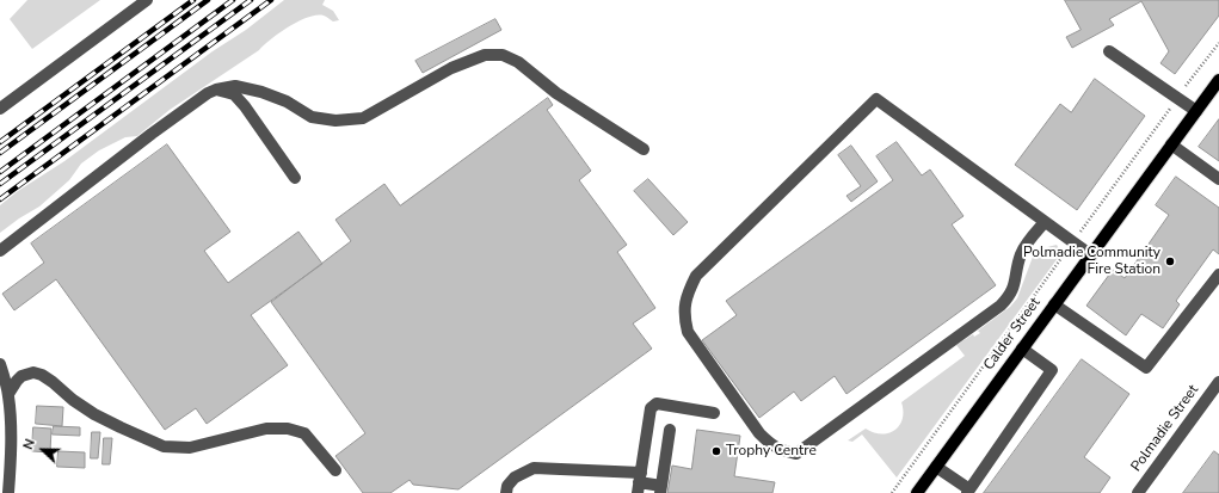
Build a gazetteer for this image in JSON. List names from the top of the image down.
{
  "streets": {
    "main road": ["Calder Street"],
    "street": ["Polmadie Street"]
  },
  "places": ["Polmadie Community Fire Station", "Trophy Centre"],
  "north": "left"
}
